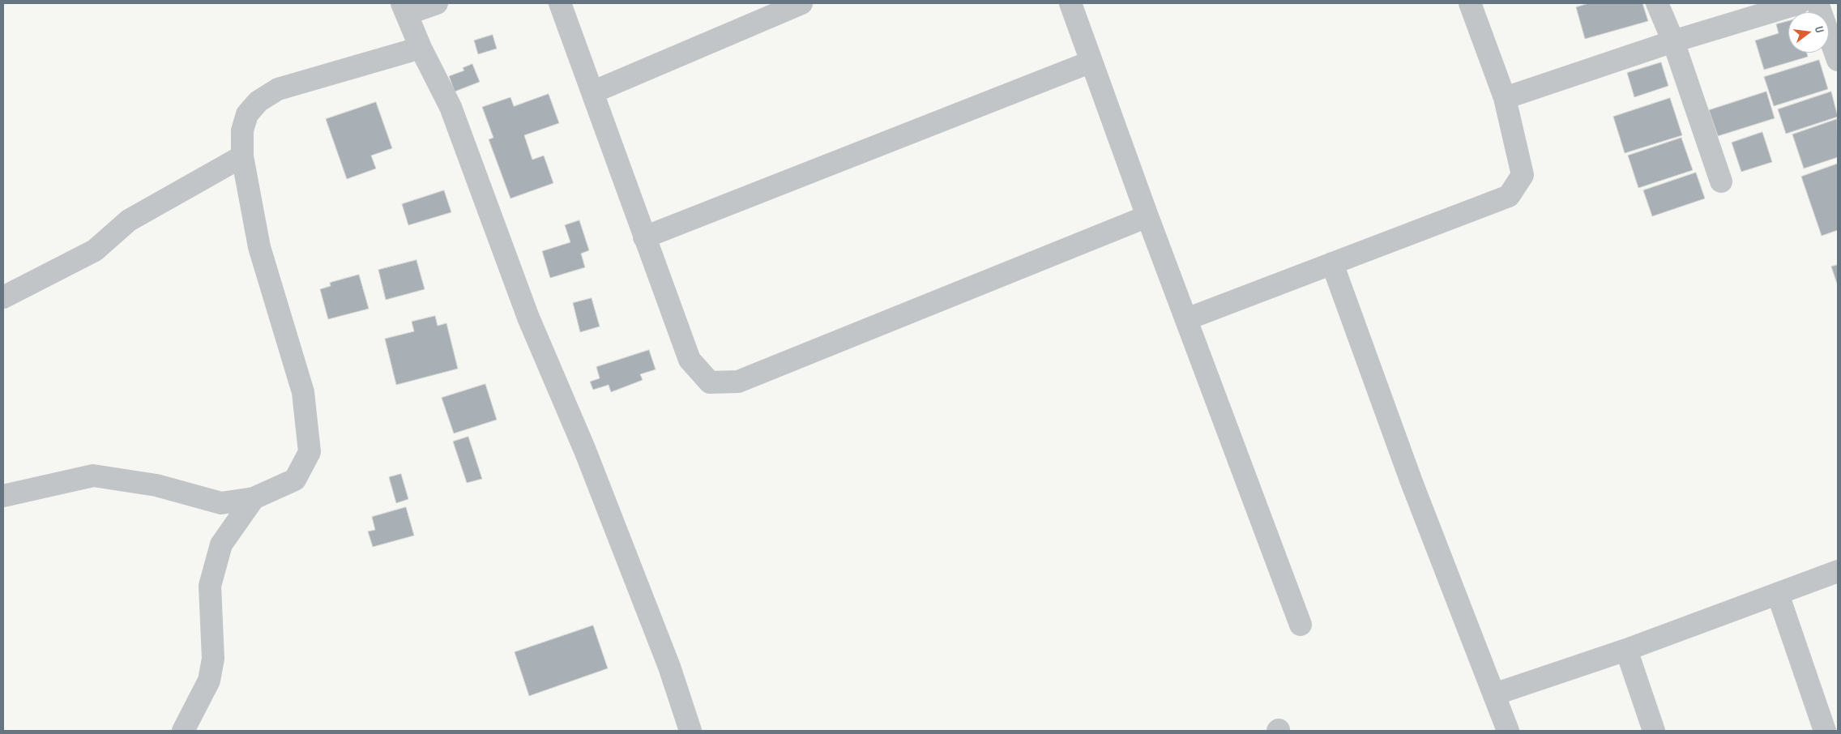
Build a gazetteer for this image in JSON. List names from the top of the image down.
{
  "north": "right"
}
